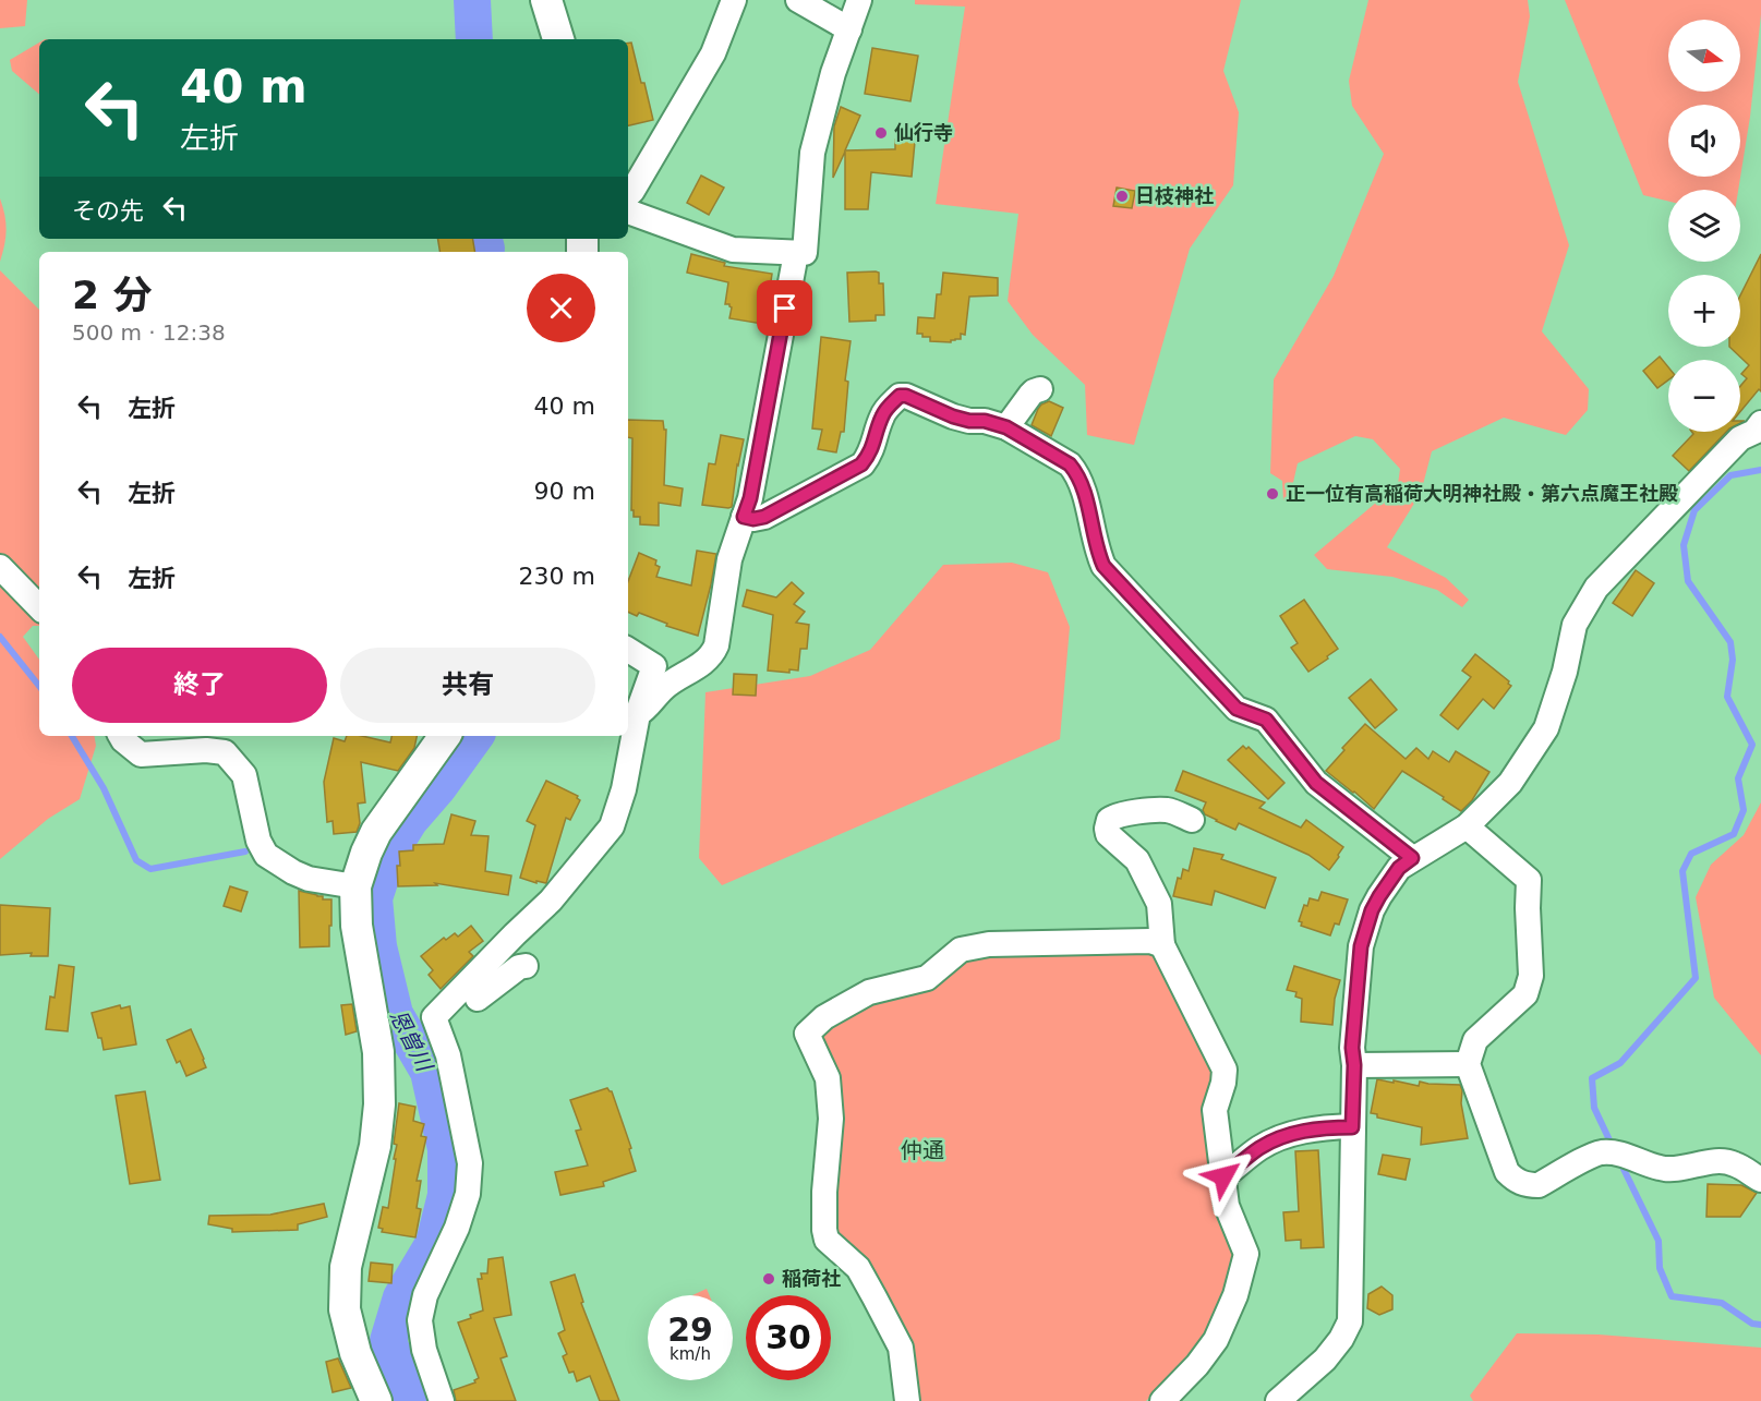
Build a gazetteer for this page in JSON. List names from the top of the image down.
{
  "districts": ["仲通"],
  "water": ["恩曽川"],
  "places": [
    "仙行寺",
    "日枝神社",
    "正一位有高稲荷大明神社殿・第六点魔王社殿",
    "稲荷社"
  ],
  "north": "right",
  "page": {
    "map_buttons": ["+", "−"],
    "turn": ["40 m", "左折"],
    "then": "その先",
    "heading": ["2 分", "500 m · 12:38"],
    "list": [
      {
        "name": "左折",
        "value": "40 m"
      },
      {
        "name": "左折",
        "value": "90 m"
      },
      {
        "name": "左折",
        "value": "230 m"
      }
    ],
    "buttons": ["終了", "共有"],
    "speed": "29 km/h",
    "limit": "30"
  }
}
